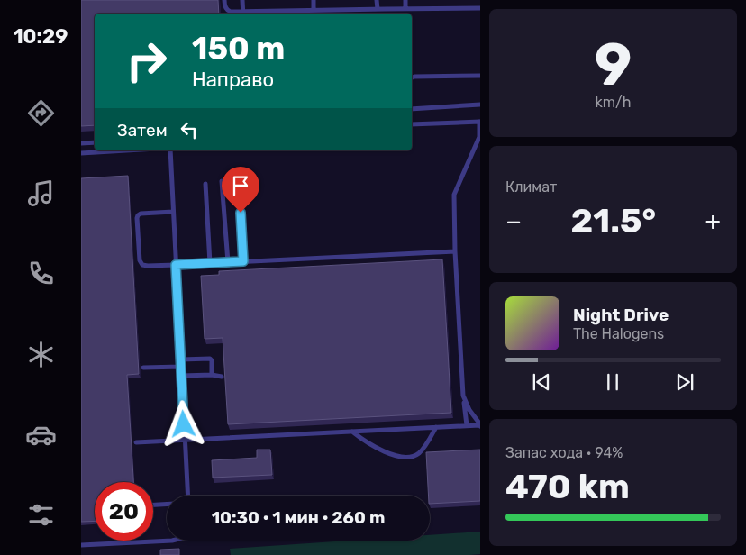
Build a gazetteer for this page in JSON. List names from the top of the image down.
{
  "page": {
    "tabs": "10:29",
    "tile": [
      ["9", "km/h"],
      "Климат",
      ["Запас хода · 94%", "470 km"]
    ],
    "turn": ["150 m", "Направо"],
    "then": "Затем",
    "heat": ["−", "21.5°", "+"],
    "song": ["Night Drive", "The Halogens"],
    "limit": "20",
    "trip": "10:30 · 1 мин · 260 m"
  }
}
